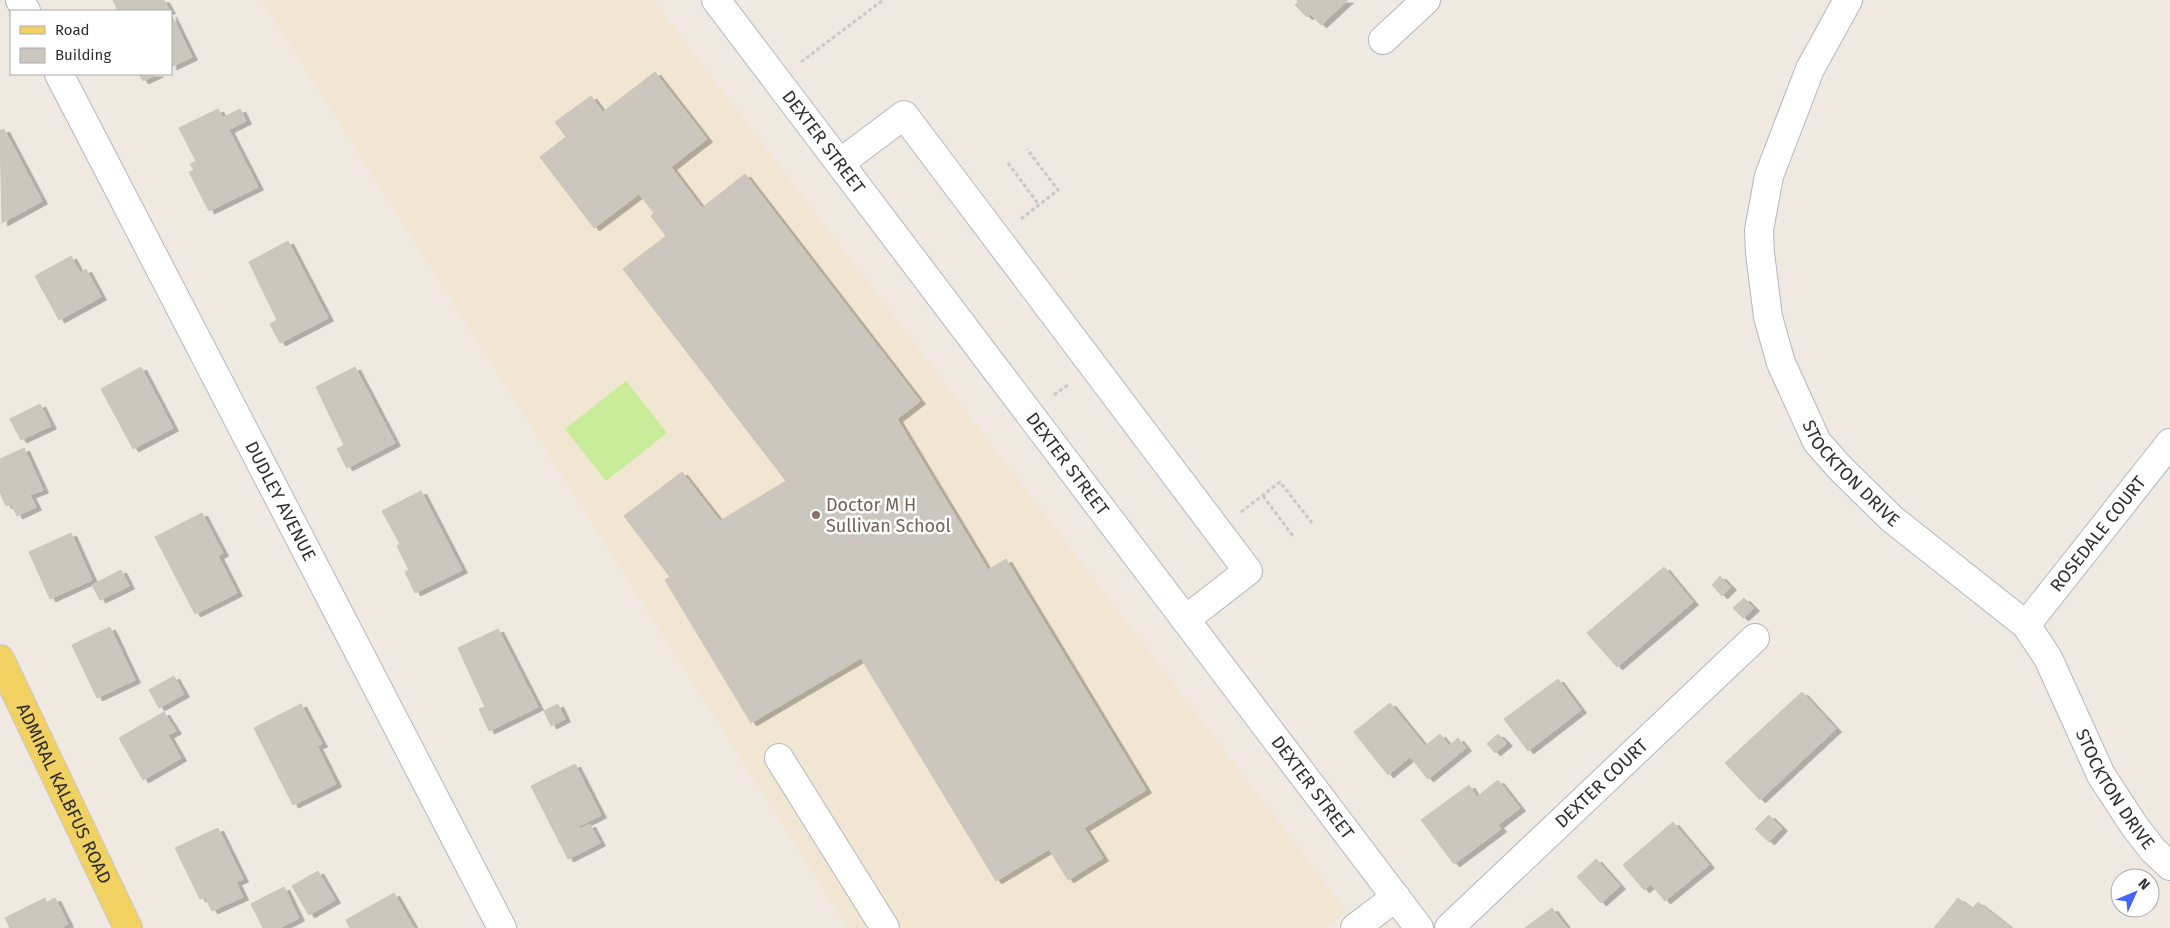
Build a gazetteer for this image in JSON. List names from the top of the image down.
{
  "streets": {
    "main road": ["ADMIRAL KALBFUS ROAD"],
    "street": [
      "DEXTER STREET",
      "STOCKTON DRIVE",
      "DUDLEY AVENUE",
      "ROSEDALE COURT",
      "DEXTER COURT"
    ]
  },
  "crossings": [
    ["STOCKTON DRIVE", "ROSEDALE COURT"]
  ],
  "places": ["Doctor M H Sullivan School"],
  "legend": ["Road", "Building"],
  "north": "top right"
}
